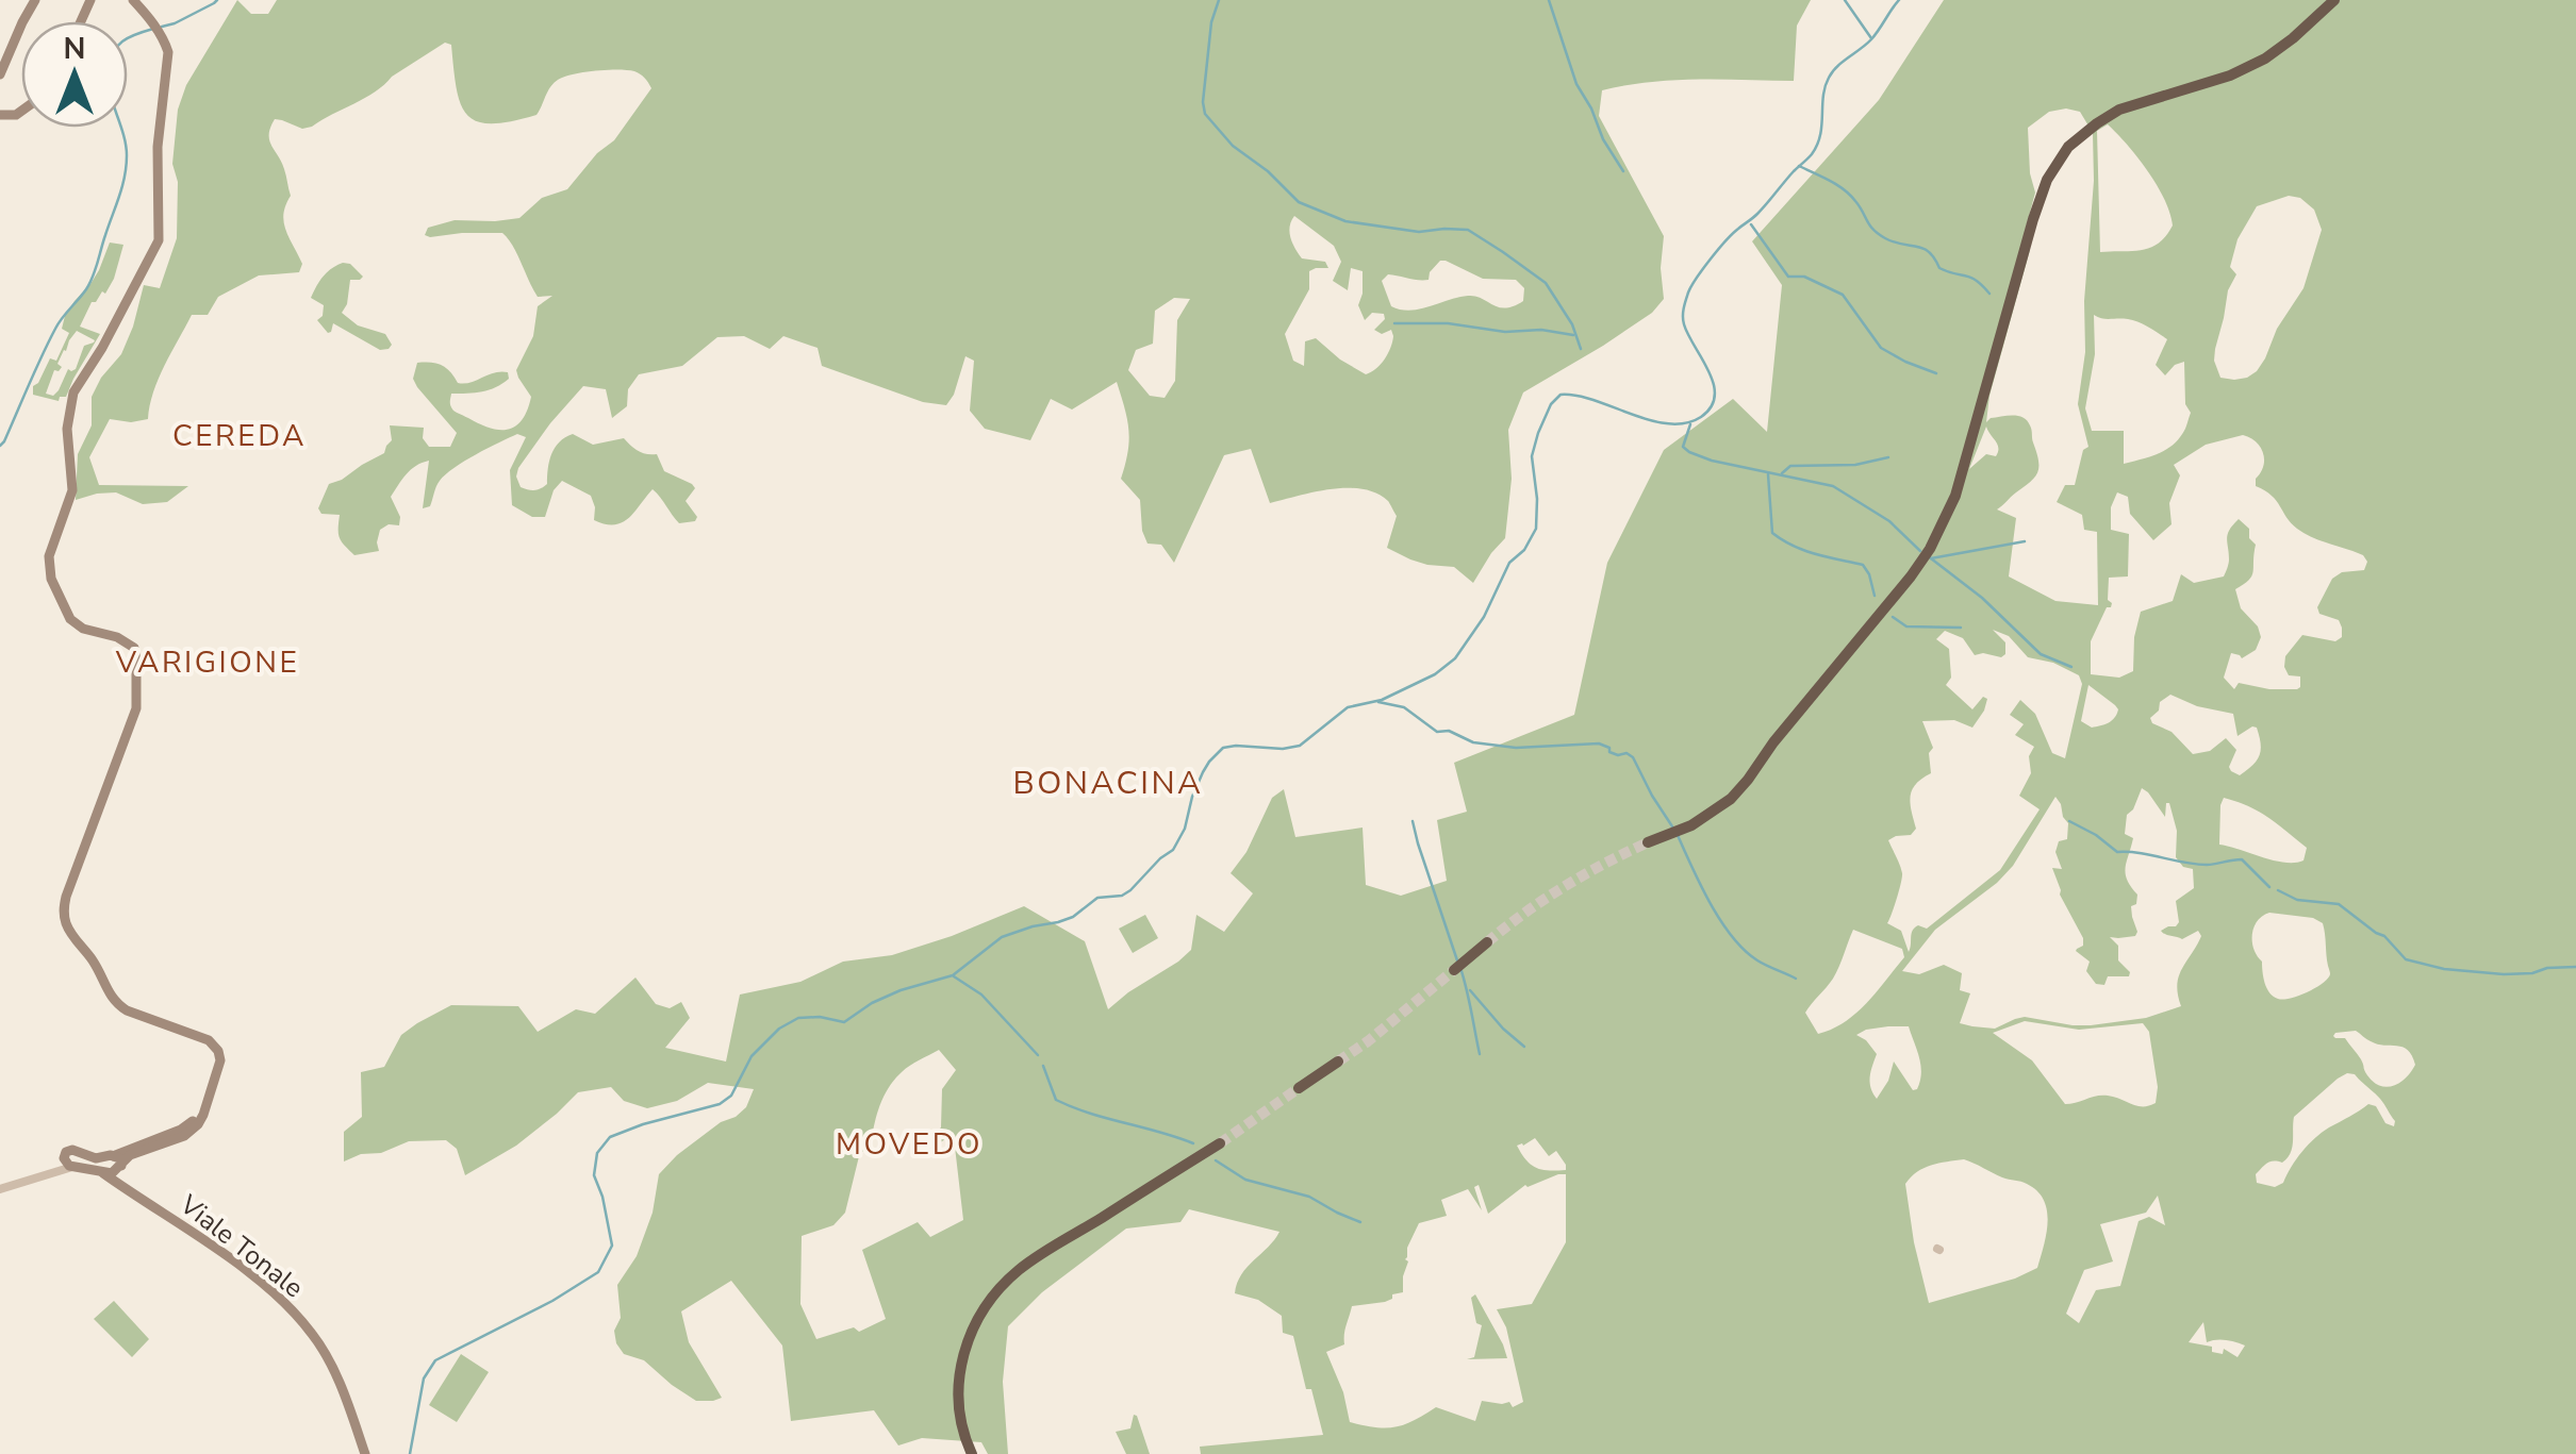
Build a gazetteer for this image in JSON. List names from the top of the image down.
{
  "streets": {
    "main road": ["Viale Tonale"]
  },
  "districts": [
    "CEREDA",
    "VARIGIONE",
    "BONACINA",
    "MOVEDO"
  ],
  "north": "top"
}
